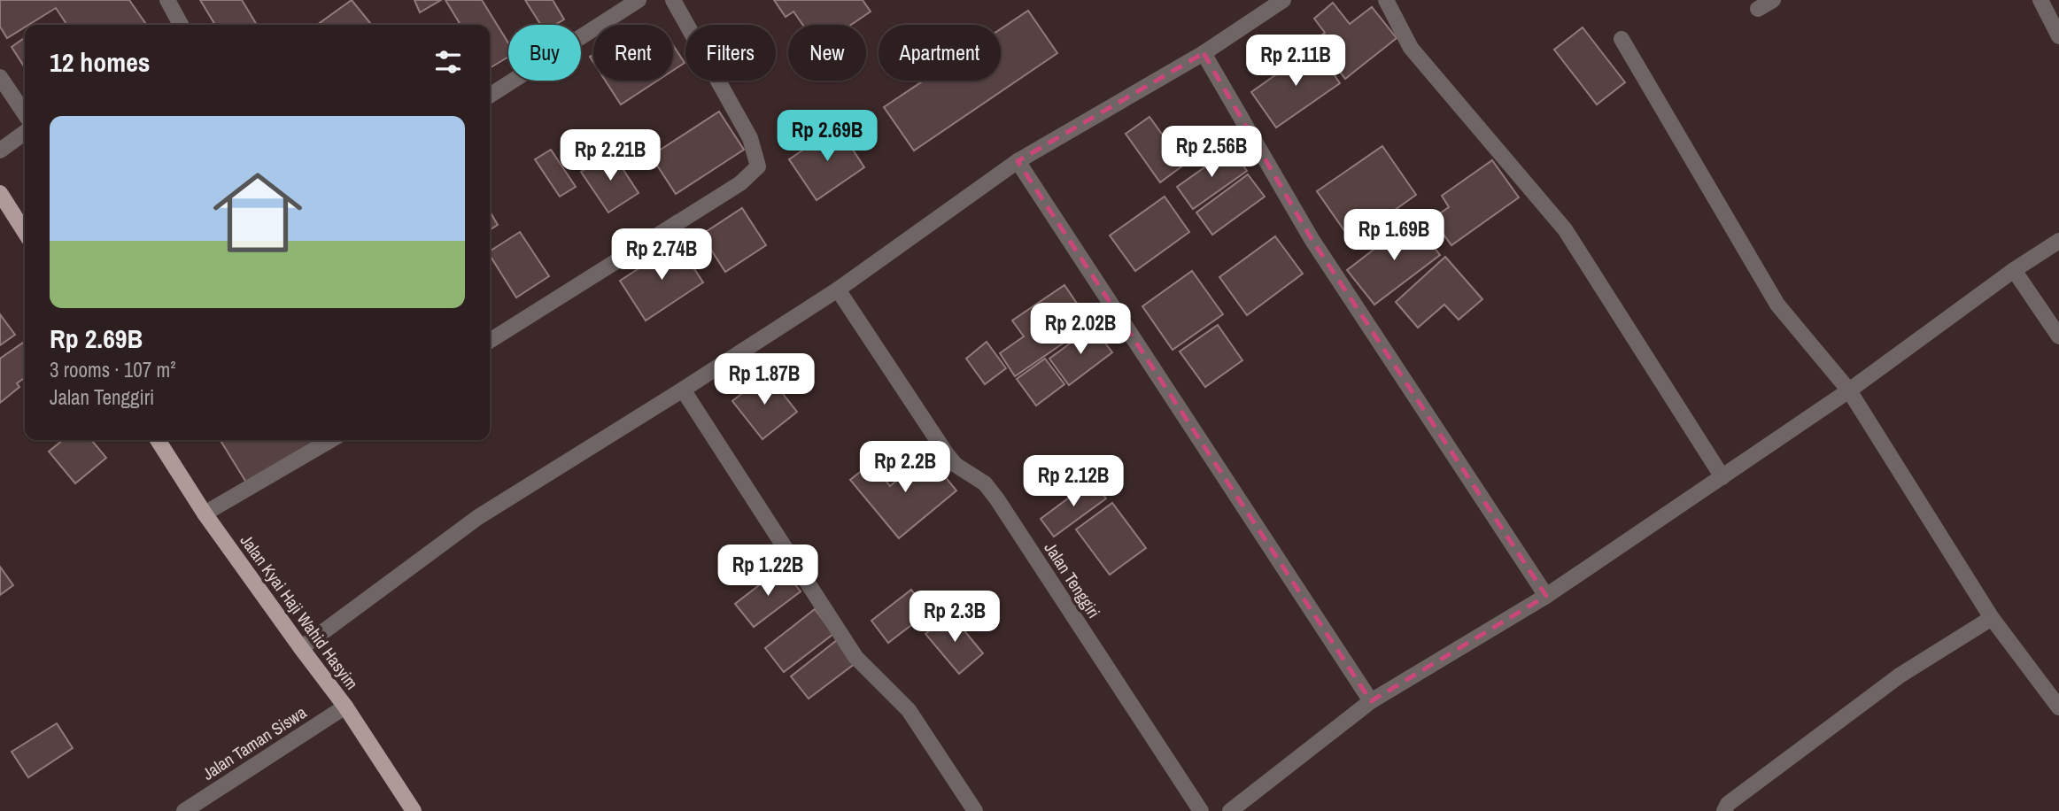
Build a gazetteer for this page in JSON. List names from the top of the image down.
{
  "streets": {
    "main road": ["Jalan Kyai Haji Wahid Hasyim"],
    "street": ["Jalan Tenggiri", "Jalan Taman Siswa"]
  },
  "crossings": [
    ["Jalan Kyai Haji Wahid Hasyim", "Jalan Taman Siswa"]
  ],
  "page": {
    "chip": [
      "Buy",
      "Rent",
      "Filters",
      "New",
      "Apartment"
    ],
    "heading": "12 homes",
    "price": [
      "Rp 2.11B",
      "Rp 2.69B",
      "Rp 2.56B",
      "Rp 2.21B",
      "Rp 1.69B",
      "Rp 2.74B",
      "Rp 2.02B",
      "Rp 1.87B",
      "Rp 2.2B",
      "Rp 2.12B",
      "Rp 1.22B",
      "Rp 2.3B"
    ],
    "list": [
      {
        "name": "Rp 2.69B",
        "note": "3 rooms · 107 m² · Jalan Tenggiri"
      }
    ]
  }
}
